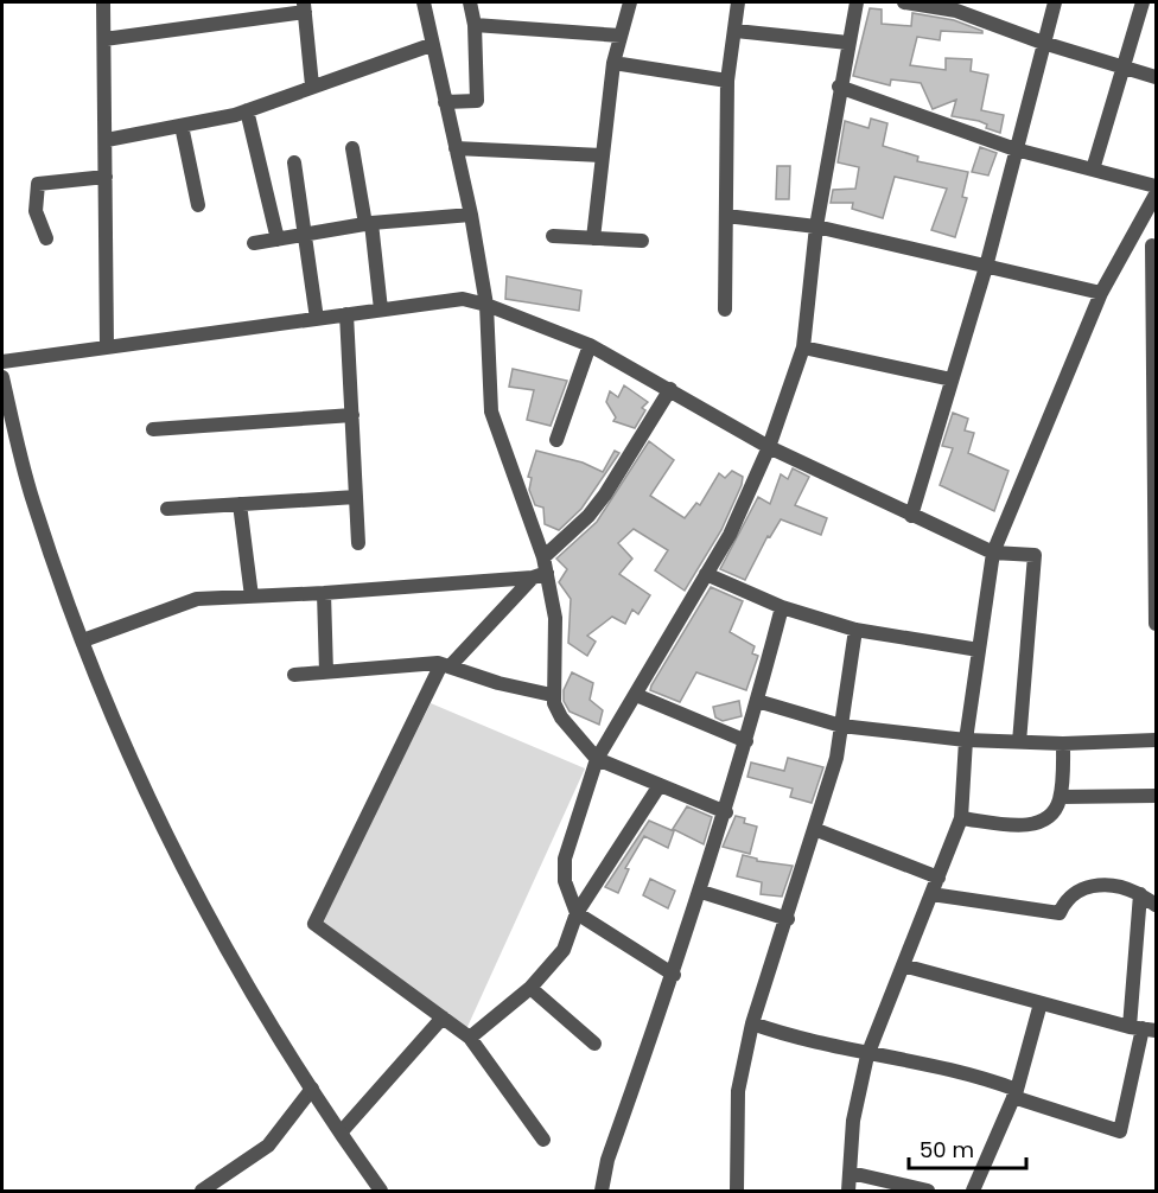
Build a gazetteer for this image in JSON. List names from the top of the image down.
{
  "scale_bar": "50 m"
}
